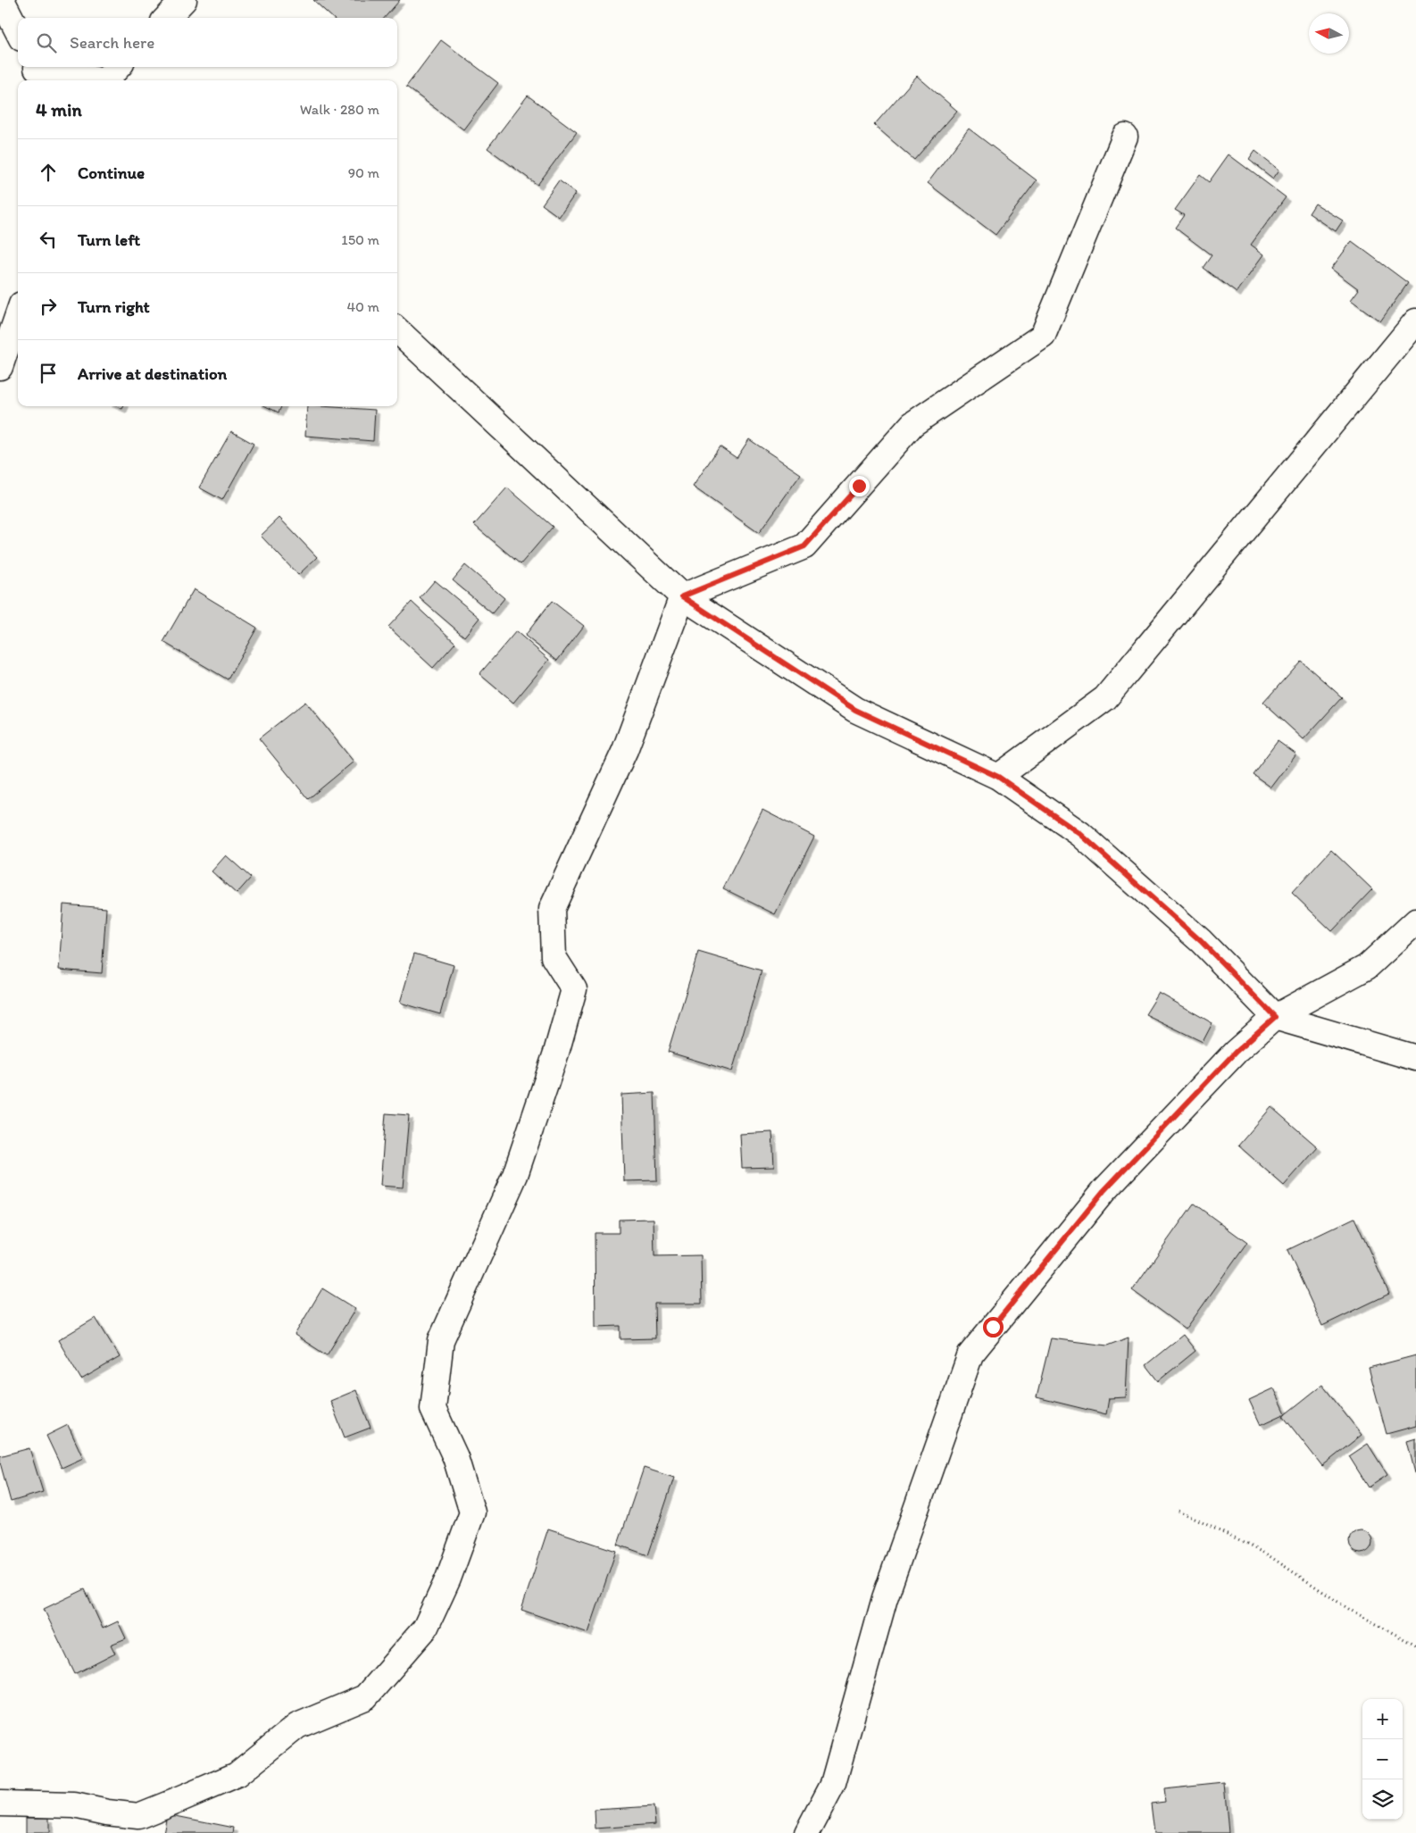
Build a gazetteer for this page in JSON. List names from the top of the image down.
{
  "north": "left",
  "page": {
    "search": "Search here",
    "heading": ["4 min", "Walk · 280 m"],
    "list": [
      ["Continue", "90 m"],
      ["Turn left", "150 m"],
      ["Turn right", "40 m"],
      "Arrive at destination"
    ],
    "map_buttons": ["+", "−"]
  }
}
